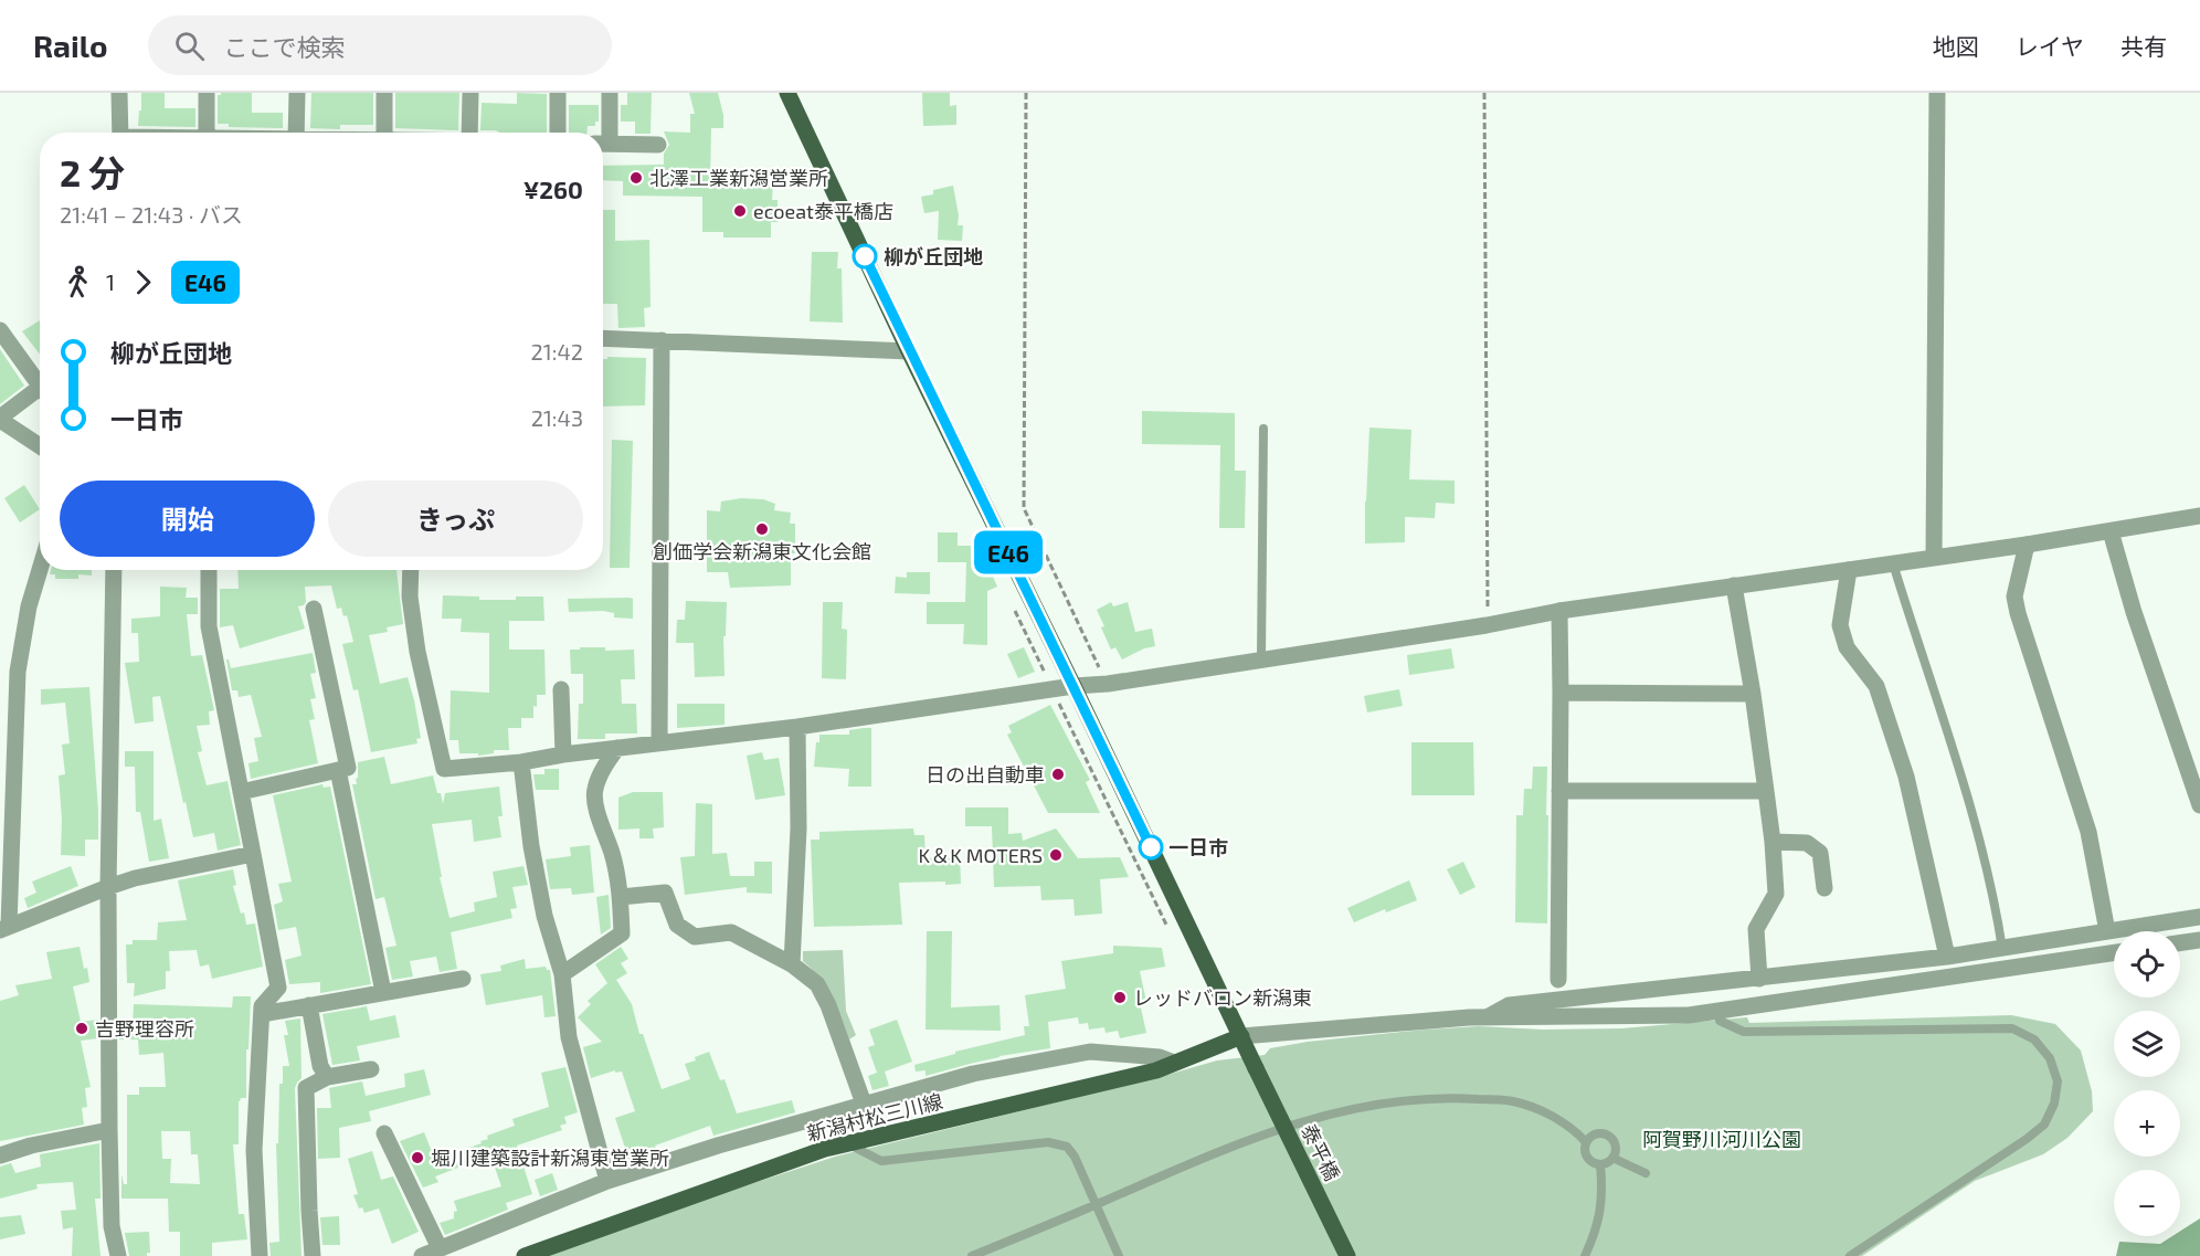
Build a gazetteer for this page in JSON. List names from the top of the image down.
{
  "streets": {
    "main road": ["新潟村松三川線", "泰平橋"]
  },
  "crossings": [
    ["新潟村松三川線", "泰平橋"]
  ],
  "parks": ["阿賀野川河川公園"],
  "places": [
    "北澤工業新潟営業所",
    "ecoeat泰平橋店",
    "柳が丘団地",
    "創価学会新潟東文化会館",
    "日の出自動車",
    "一日市",
    "K＆K MOTERS",
    "レッドバロン新潟東",
    "吉野理容所",
    "堀川建築設計新潟東営業所"
  ],
  "lines": ["bus line E46"],
  "page": {
    "header": "Railo",
    "search": "ここで検索",
    "nav": ["地図", "レイヤ", "共有"],
    "on_map": "E46",
    "heading": ["2 分", "21:41 – 21:43 · バス", "¥260"],
    "legs": ["1", "E46"],
    "list": [
      {
        "name": "柳が丘団地",
        "value": "21:42"
      },
      {
        "name": "一日市",
        "value": "21:43"
      }
    ],
    "buttons": ["開始", "きっぷ"],
    "map_buttons": ["+", "−"]
  }
}
